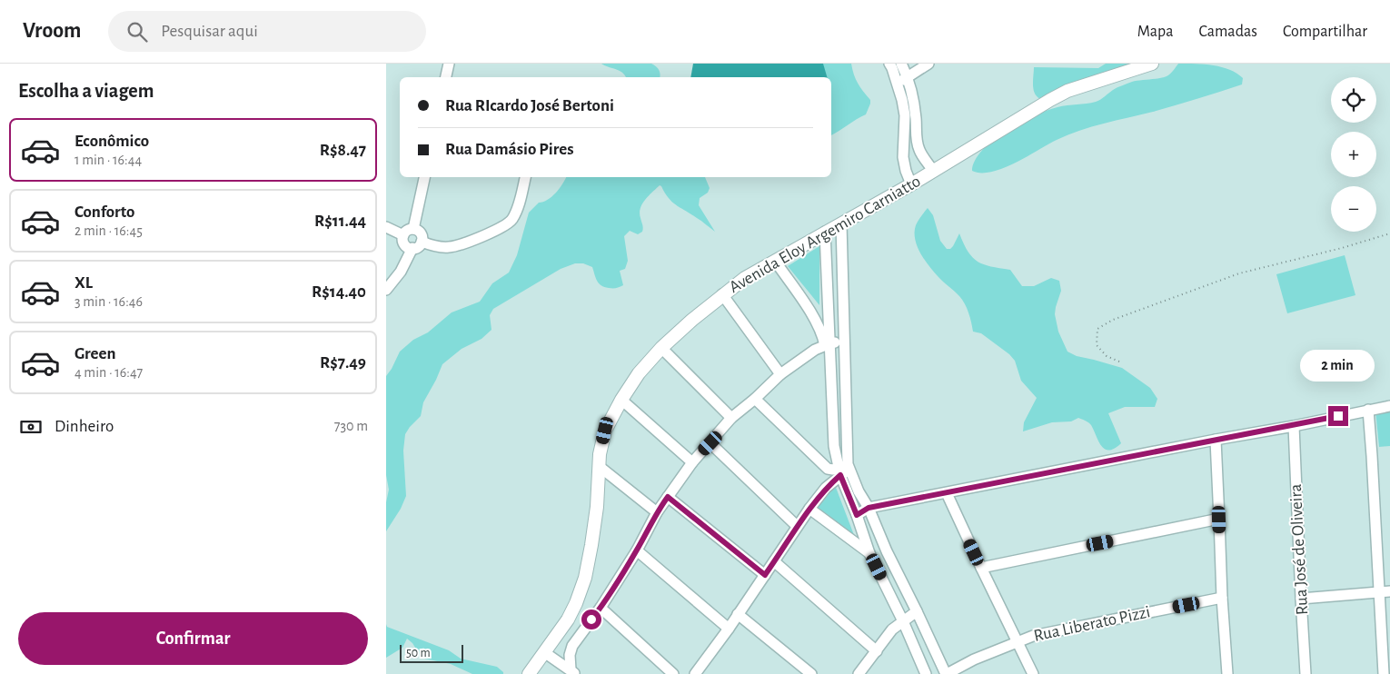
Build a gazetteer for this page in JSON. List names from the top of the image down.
{
  "streets": {
    "street": ["Avenida Eloy Argemiro Carniatto", "Rua José de Oliveira", "Rua Liberato Pizzi"]
  },
  "scale_bar": "50 m",
  "page": {
    "header": "Vroom",
    "search": "Pesquisar aqui",
    "nav": ["Mapa", "Camadas", "Compartilhar"],
    "heading": "Escolha a viagem",
    "map_buttons": ["+", "−"],
    "banner": ["Rua RIcardo José Bertoni", "Rua Damásio Pires"],
    "list": [
      {
        "name": "Econômico",
        "note": "1 min · 16:44",
        "value": "R$8.47"
      },
      {
        "name": "Conforto",
        "note": "2 min · 16:45",
        "value": "R$11.44"
      },
      {
        "name": "XL",
        "note": "3 min · 16:46",
        "value": "R$14.40"
      },
      {
        "name": "Green",
        "note": "4 min · 16:47",
        "value": "R$7.49"
      }
    ],
    "bubble": "2 min",
    "pay": ["Dinheiro", "730 m"],
    "buttons": "Confirmar",
    "scale": "50 m"
  }
}
